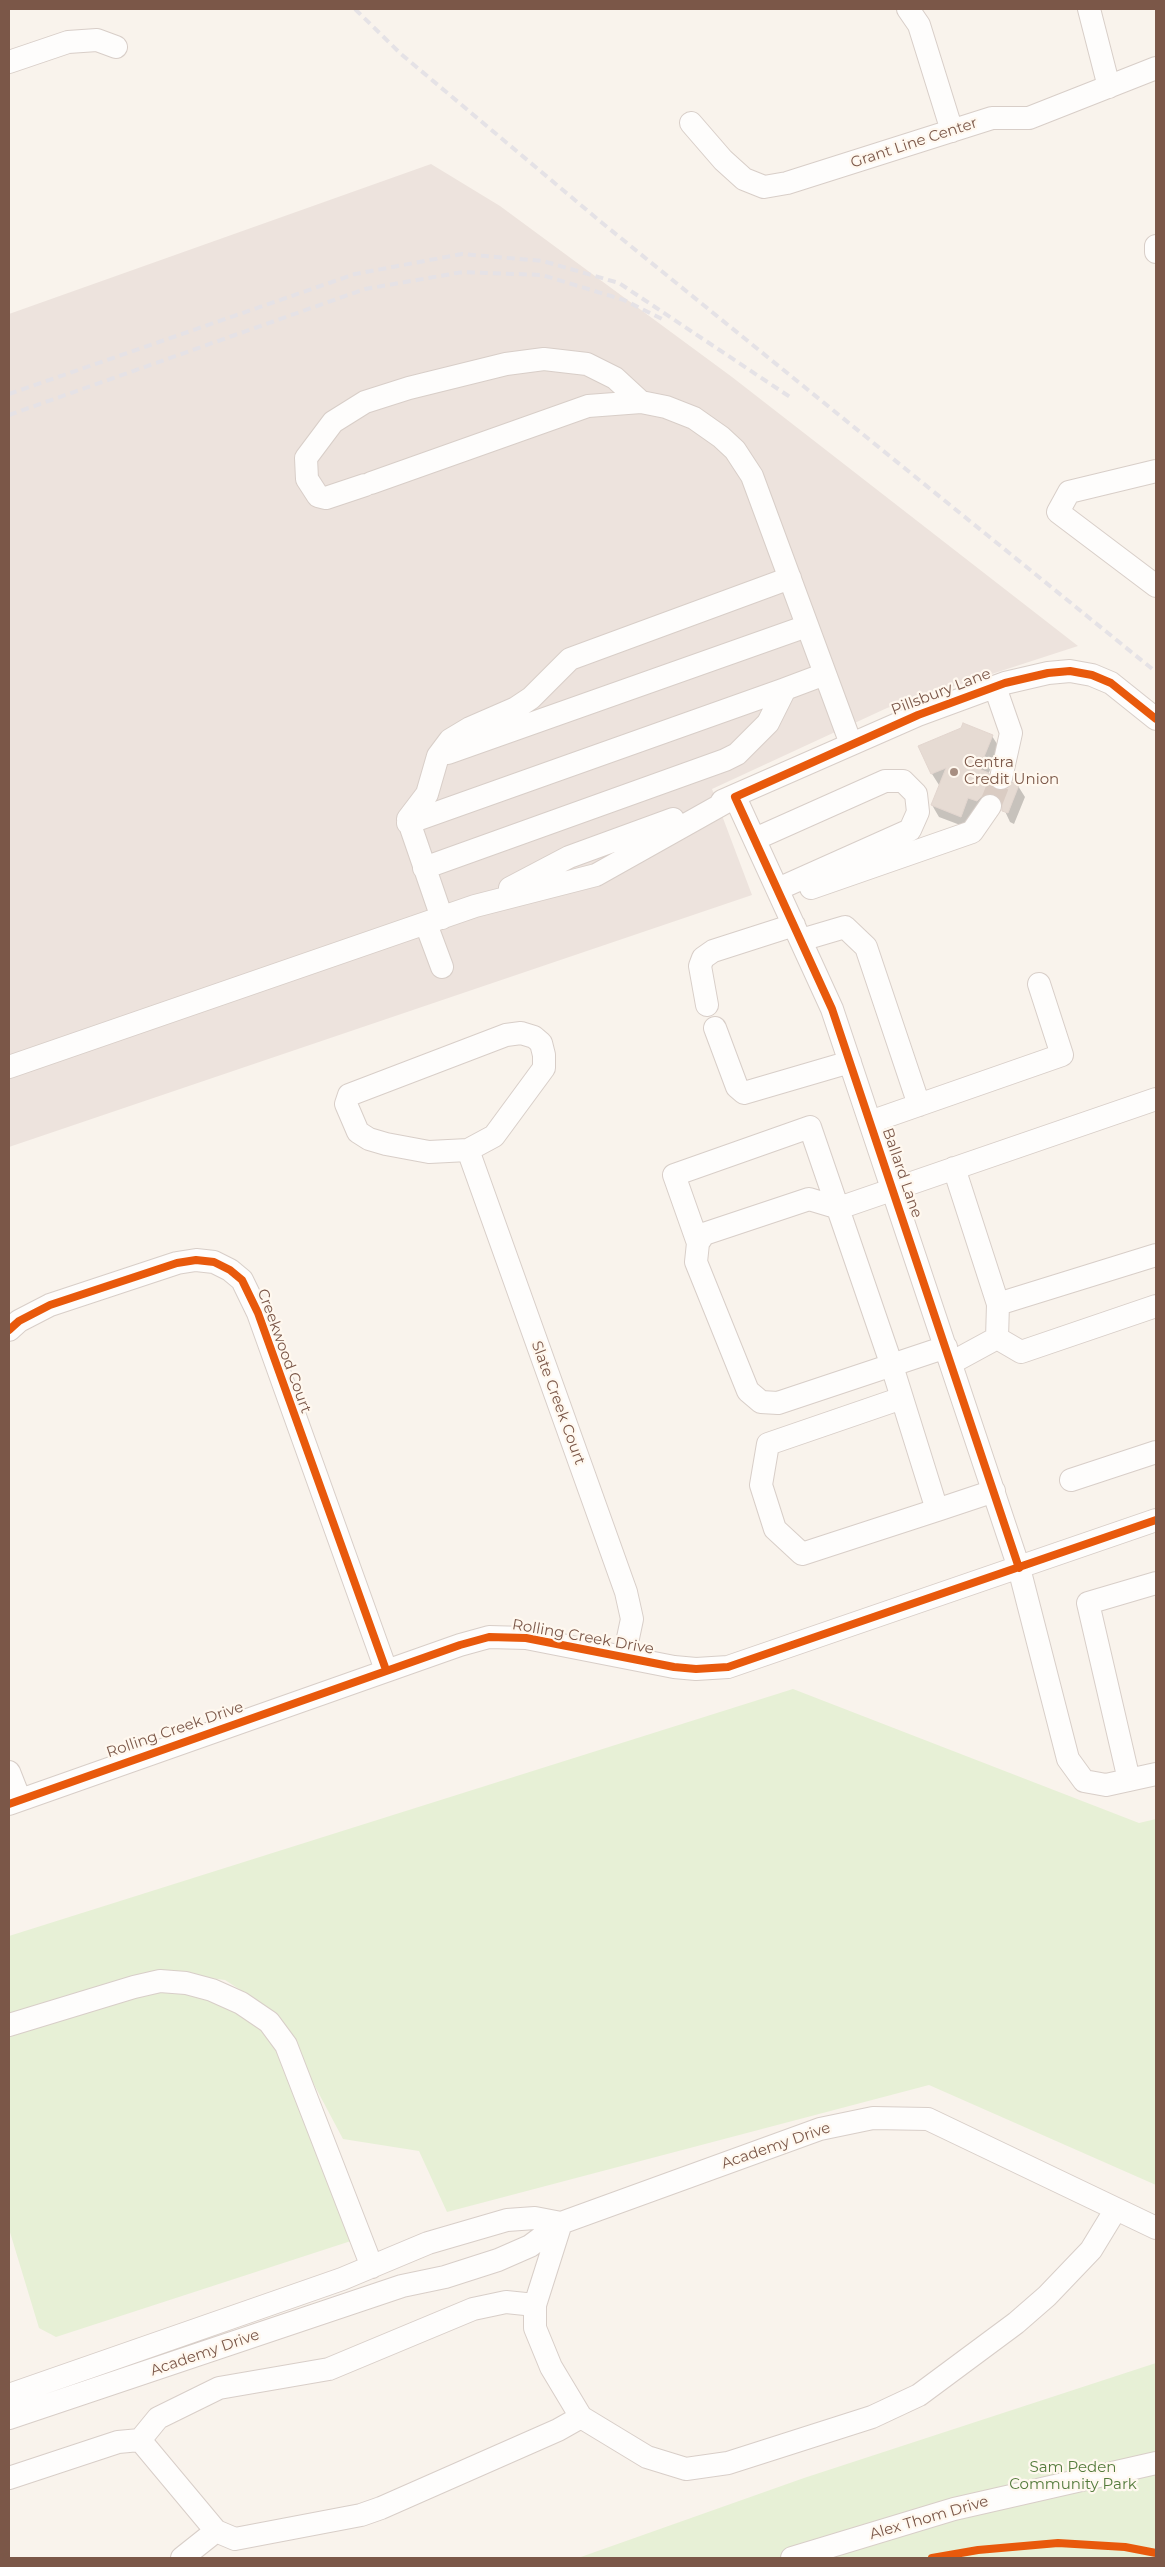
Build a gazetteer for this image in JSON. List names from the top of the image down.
{
  "streets": {
    "street": [
      "Grant Line Center",
      "Pillsbury Lane",
      "Ballard Lane",
      "Creekwood Court",
      "Slate Creek Court",
      "Rolling Creek Drive",
      "Academy Drive",
      "Alex Thom Drive"
    ]
  },
  "crossings": [
    ["Pillsbury Lane", "Ballard Lane"],
    ["Ballard Lane", "Rolling Creek Drive"],
    ["Creekwood Court", "Rolling Creek Drive"],
    ["Slate Creek Court", "Rolling Creek Drive"]
  ],
  "parks": ["Sam Peden Community Park"],
  "places": ["Centra Credit Union"]
}
